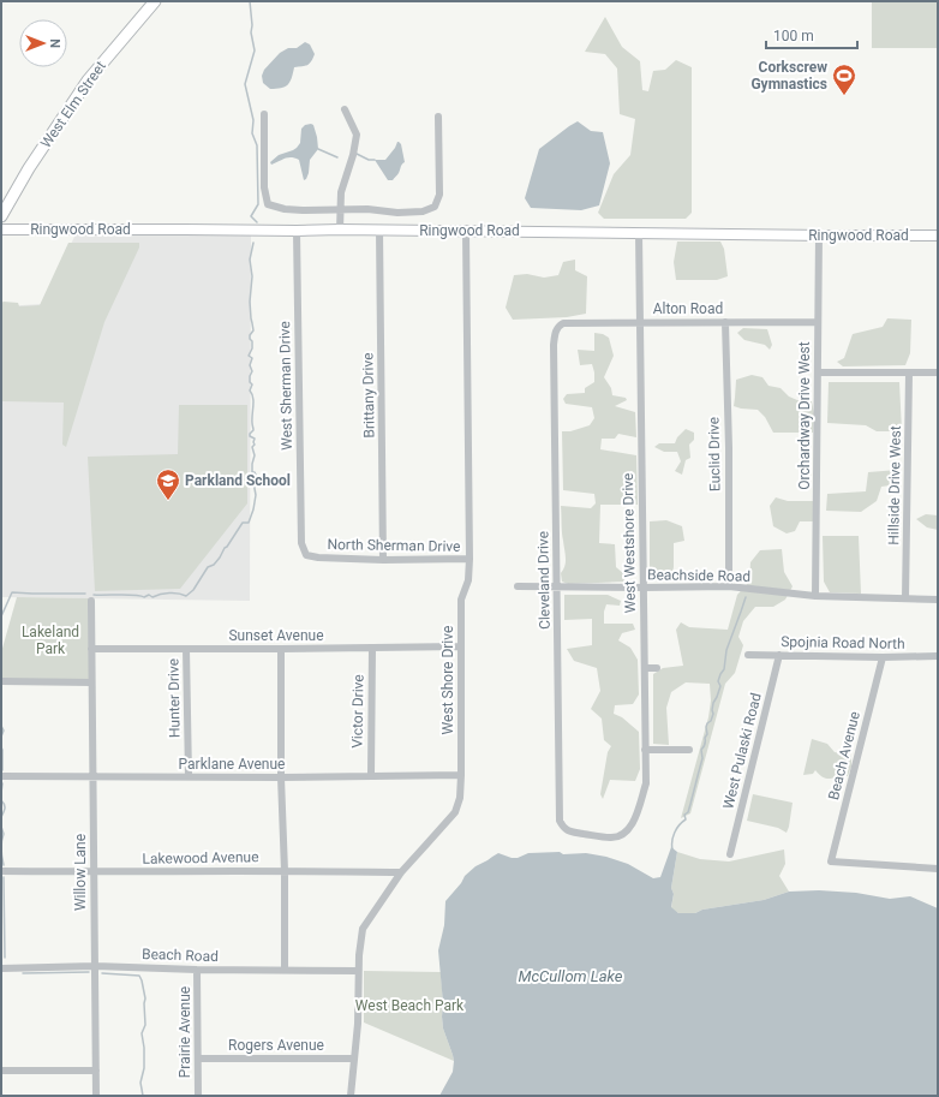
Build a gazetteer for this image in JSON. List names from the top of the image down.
{
  "streets": {
    "main road": ["West Elm Street"],
    "street": [
      "Ringwood Road",
      "Alton Road",
      "West Sherman Drive",
      "Brittany Drive",
      "Orchardway Drive West",
      "Euclid Drive",
      "Hillside Drive West",
      "West Westshore Drive",
      "North Sherman Drive",
      "Beachside Road",
      "Cleveland Drive",
      "Sunset Avenue",
      "Spojnia Road North",
      "West Shore Drive",
      "Hunter Drive",
      "Victor Drive",
      "West Pulaski Road",
      "Beach Avenue",
      "Parklane Avenue",
      "Lakewood Avenue",
      "Willow Lane",
      "Beach Road",
      "Prairie Avenue",
      "Rogers Avenue"
    ]
  },
  "crossings": [
    ["Ringwood Road", "West Sherman Drive"],
    ["Ringwood Road", "Brittany Drive"],
    ["Ringwood Road", "Orchardway Drive West"],
    ["Ringwood Road", "West Westshore Drive"],
    ["Ringwood Road", "West Shore Drive"],
    ["Alton Road", "Orchardway Drive West"],
    ["Alton Road", "Euclid Drive"],
    ["Alton Road", "West Westshore Drive"],
    ["Alton Road", "Cleveland Drive"],
    ["West Sherman Drive", "North Sherman Drive"],
    ["Brittany Drive", "North Sherman Drive"],
    ["Orchardway Drive West", "Beachside Road"],
    ["Euclid Drive", "Beachside Road"],
    ["Hillside Drive West", "Beachside Road"],
    ["West Westshore Drive", "Beachside Road"],
    ["West Westshore Drive", "Cleveland Drive"],
    ["North Sherman Drive", "West Shore Drive"],
    ["Beachside Road", "Cleveland Drive"],
    ["Sunset Avenue", "West Shore Drive"],
    ["Sunset Avenue", "Hunter Drive"],
    ["Sunset Avenue", "Victor Drive"],
    ["Sunset Avenue", "Willow Lane"],
    ["Spojnia Road North", "West Pulaski Road"],
    ["Spojnia Road North", "Beach Avenue"],
    ["West Shore Drive", "Parklane Avenue"],
    ["West Shore Drive", "Lakewood Avenue"],
    ["West Shore Drive", "Beach Road"],
    ["West Shore Drive", "Rogers Avenue"],
    ["Hunter Drive", "Parklane Avenue"],
    ["Victor Drive", "Parklane Avenue"],
    ["Parklane Avenue", "Willow Lane"],
    ["Lakewood Avenue", "Willow Lane"],
    ["Willow Lane", "Beach Road"],
    ["Beach Road", "Prairie Avenue"],
    ["Prairie Avenue", "Rogers Avenue"]
  ],
  "water": ["McCullom Lake"],
  "parks": ["Lakeland Park", "West Beach Park"],
  "places": {
    "sports": ["Corkscrew Gymnastics"],
    "school or university": ["Parkland School"]
  },
  "scale_bar": "100 m",
  "north": "right"
}
